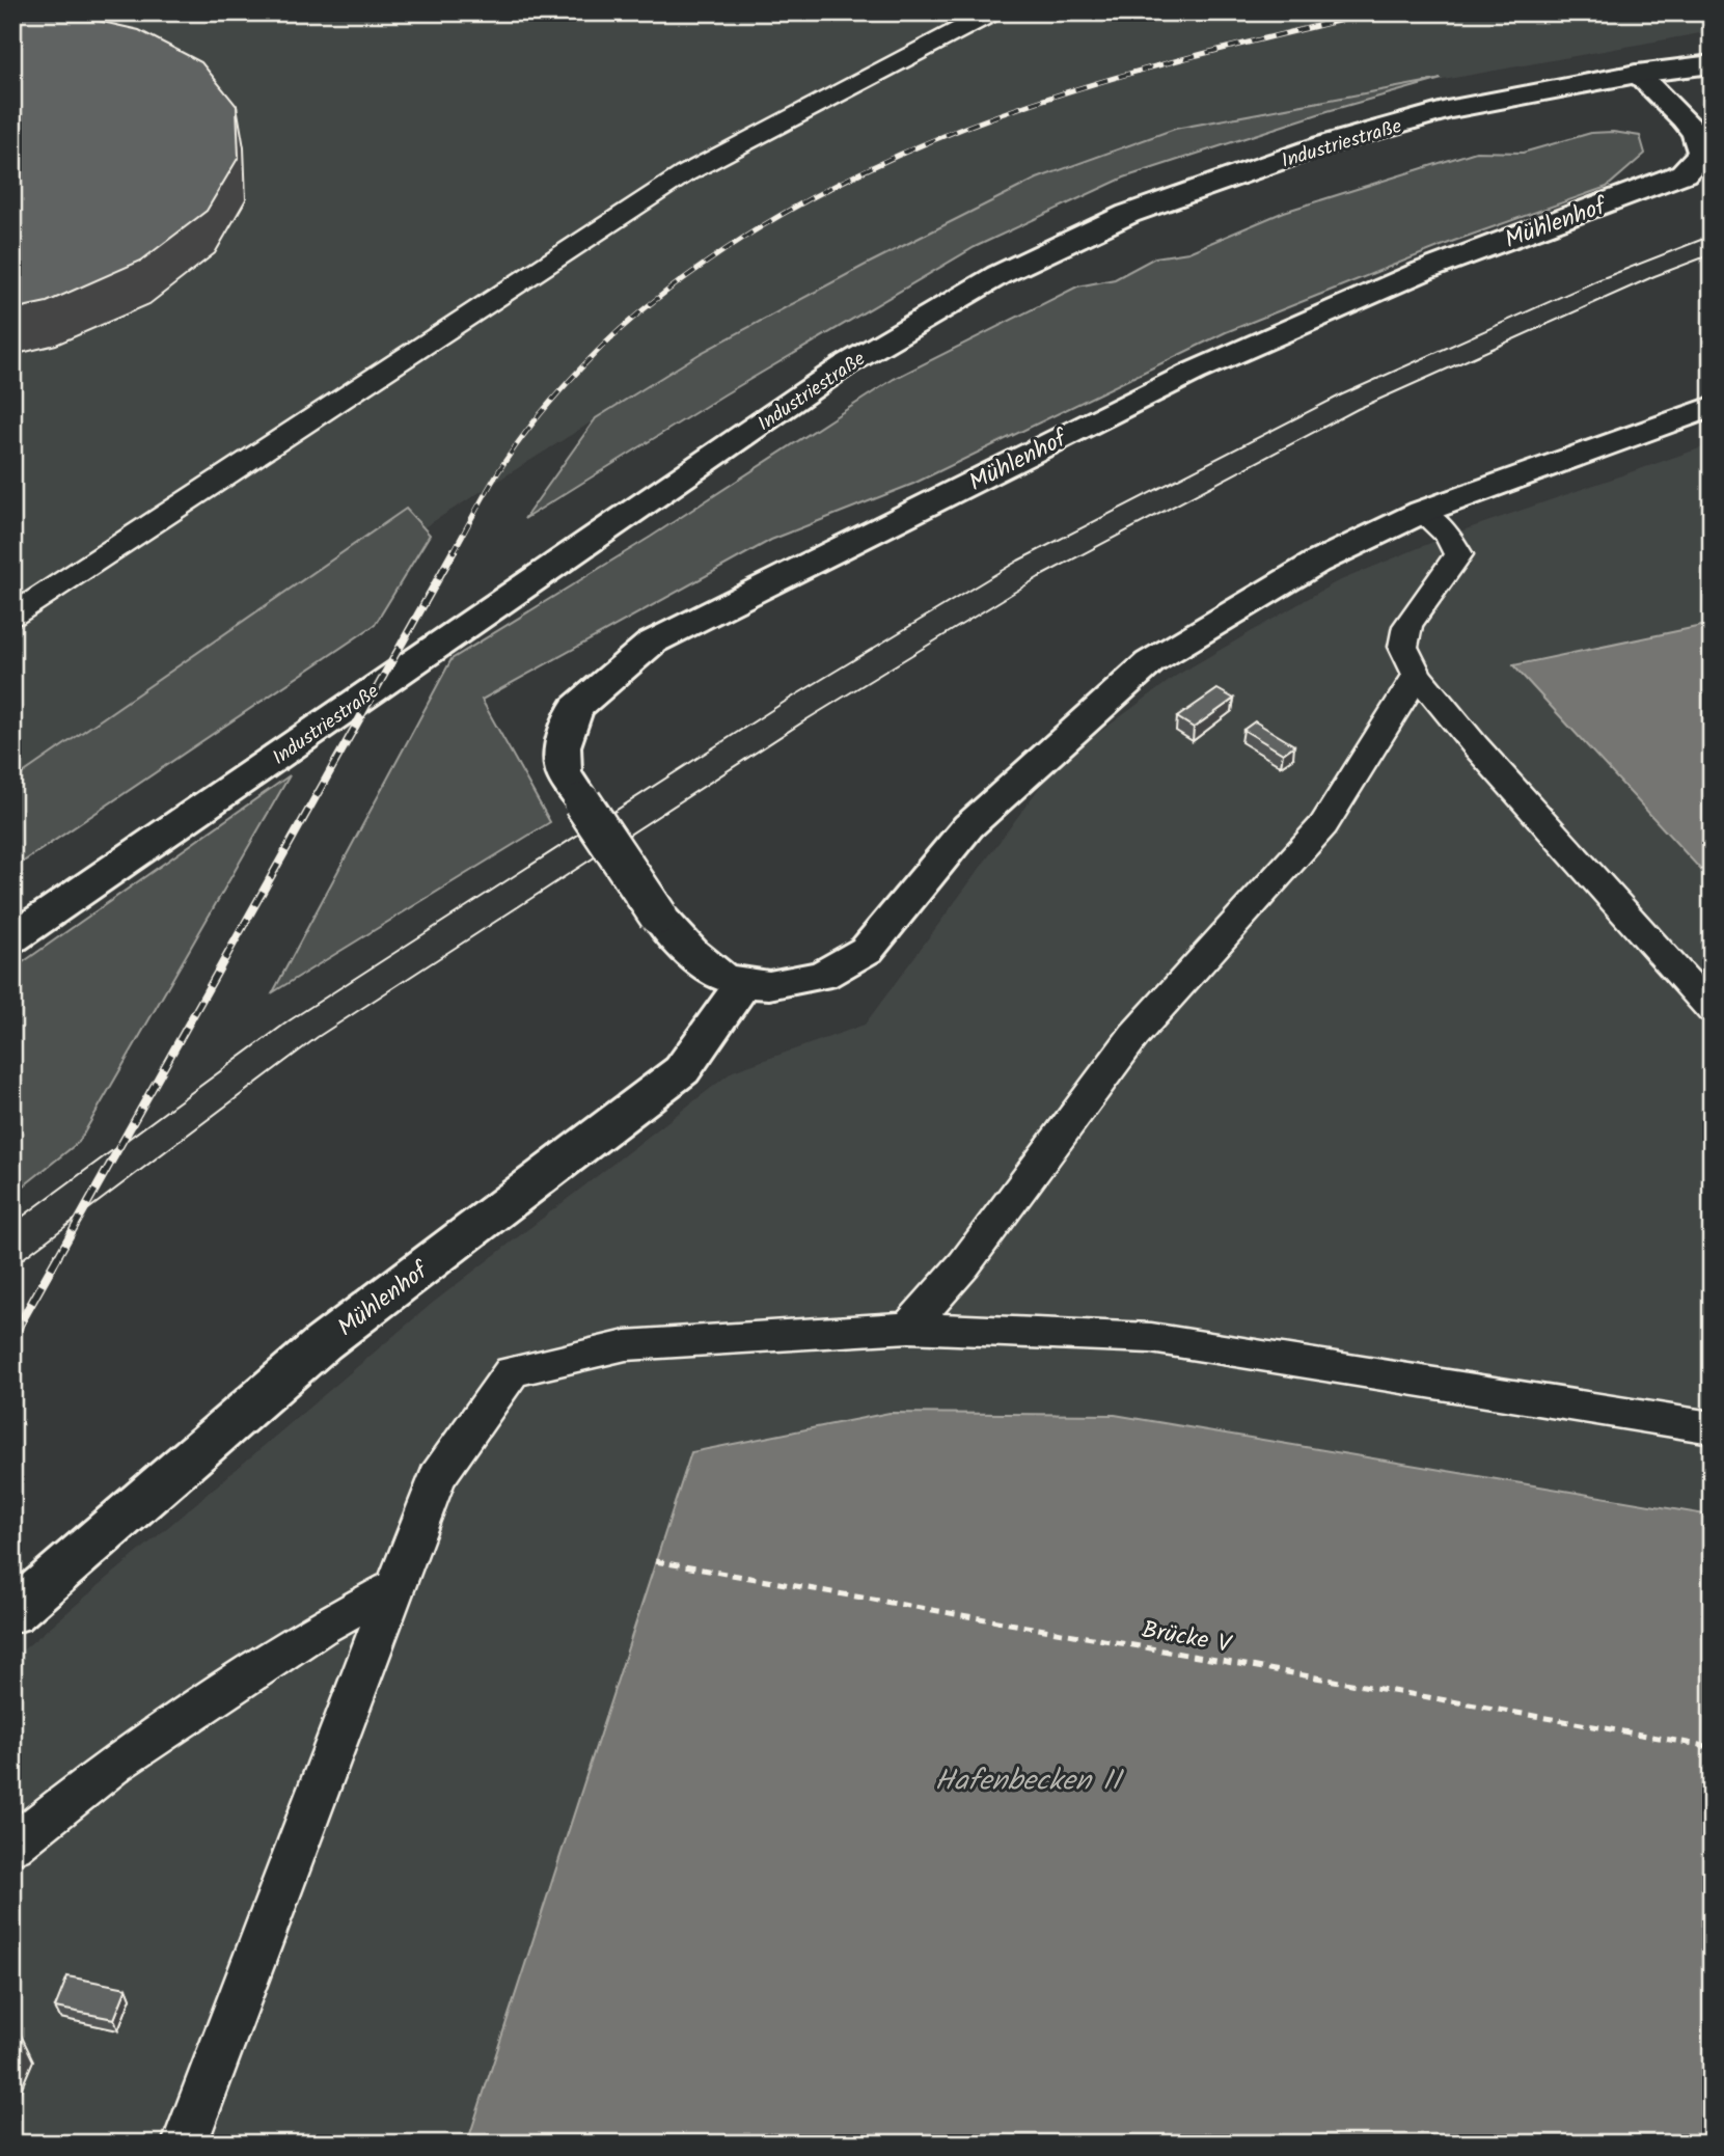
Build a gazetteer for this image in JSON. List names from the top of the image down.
{
  "streets": {
    "street": ["Industriestraße", "Mühlenhof"],
    "path": ["Brücke V"]
  },
  "crossings": [
    ["Industriestraße", "Mühlenhof"]
  ],
  "water": ["Hafenbecken II"]
}
